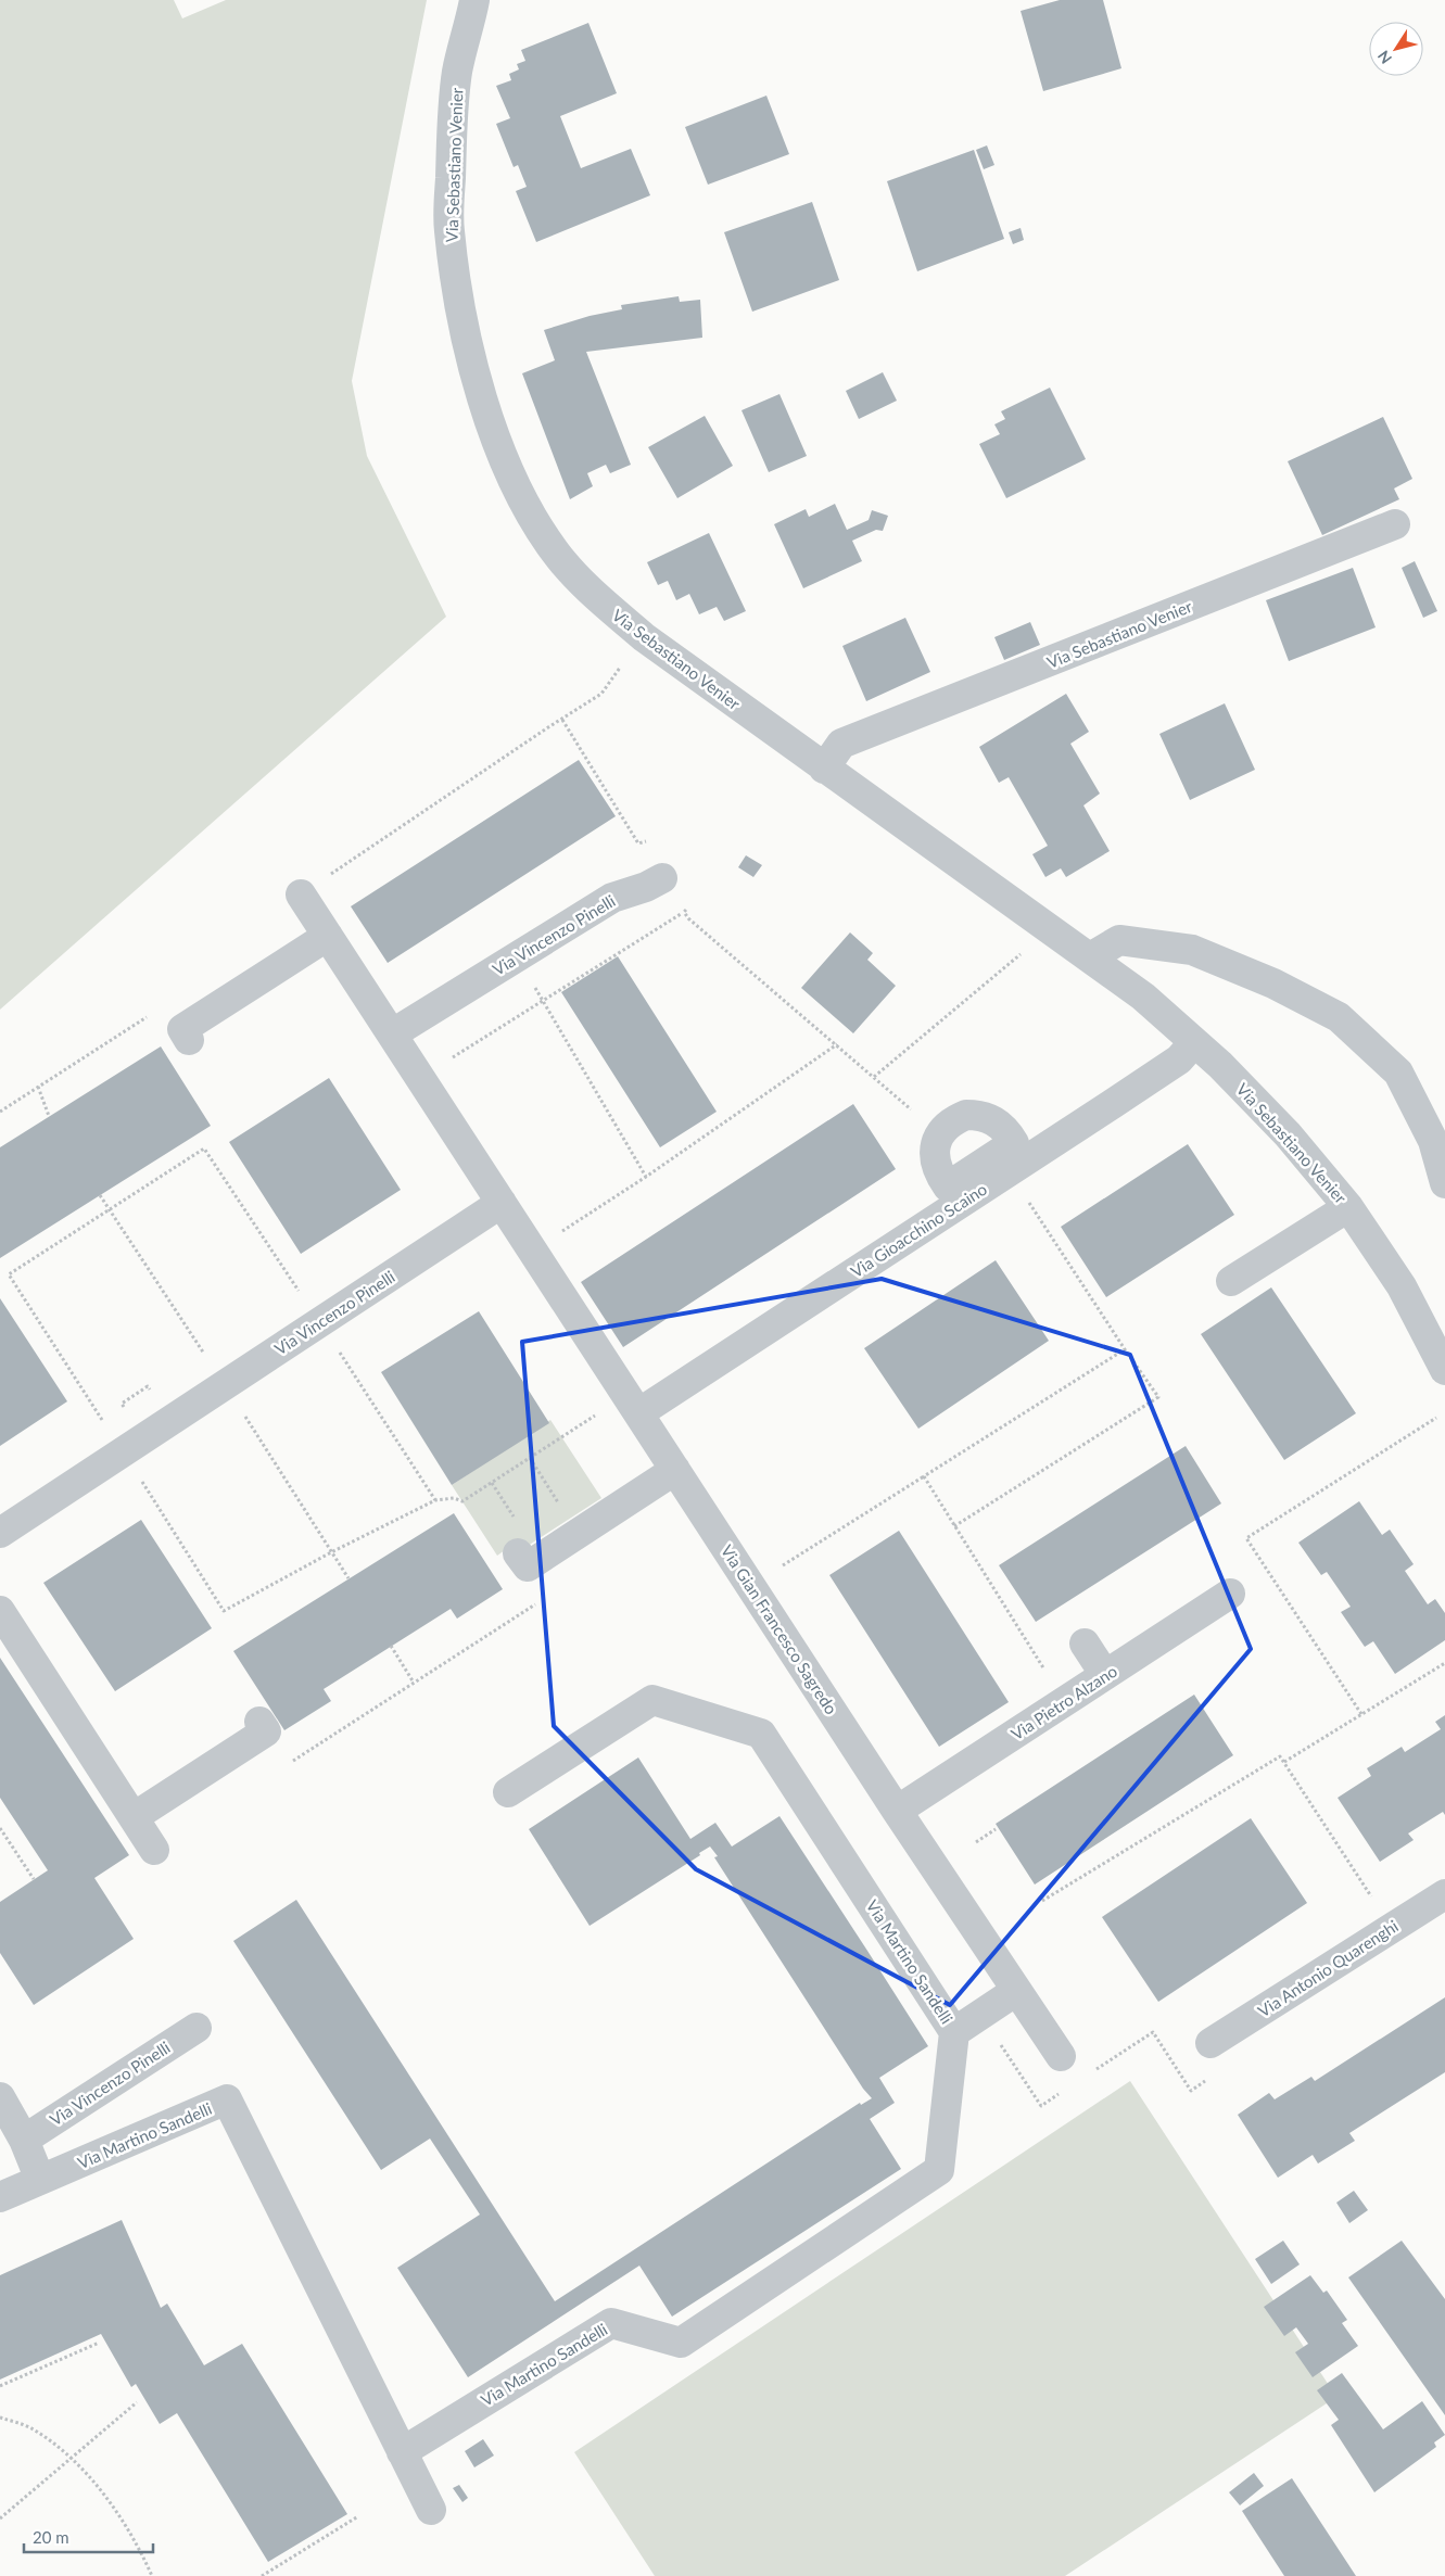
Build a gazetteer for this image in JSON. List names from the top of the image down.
{
  "streets": {
    "street": [
      "Via Sebastiano Venier",
      "Via Vincenzo Pinelli",
      "Via Gioacchino Scaino",
      "Via Gian Francesco Sagredo",
      "Via Pietro Alzano",
      "Via Martino Sandelli",
      "Via Antonio Quarenghi"
    ]
  },
  "crossings": [
    ["Via Sebastiano Venier", "Via Gioacchino Scaino"],
    ["Via Vincenzo Pinelli", "Via Gian Francesco Sagredo"],
    ["Via Gioacchino Scaino", "Via Gian Francesco Sagredo"],
    ["Via Gian Francesco Sagredo", "Via Pietro Alzano"]
  ],
  "scale_bar": "20 m",
  "north": "bottom left"
}
